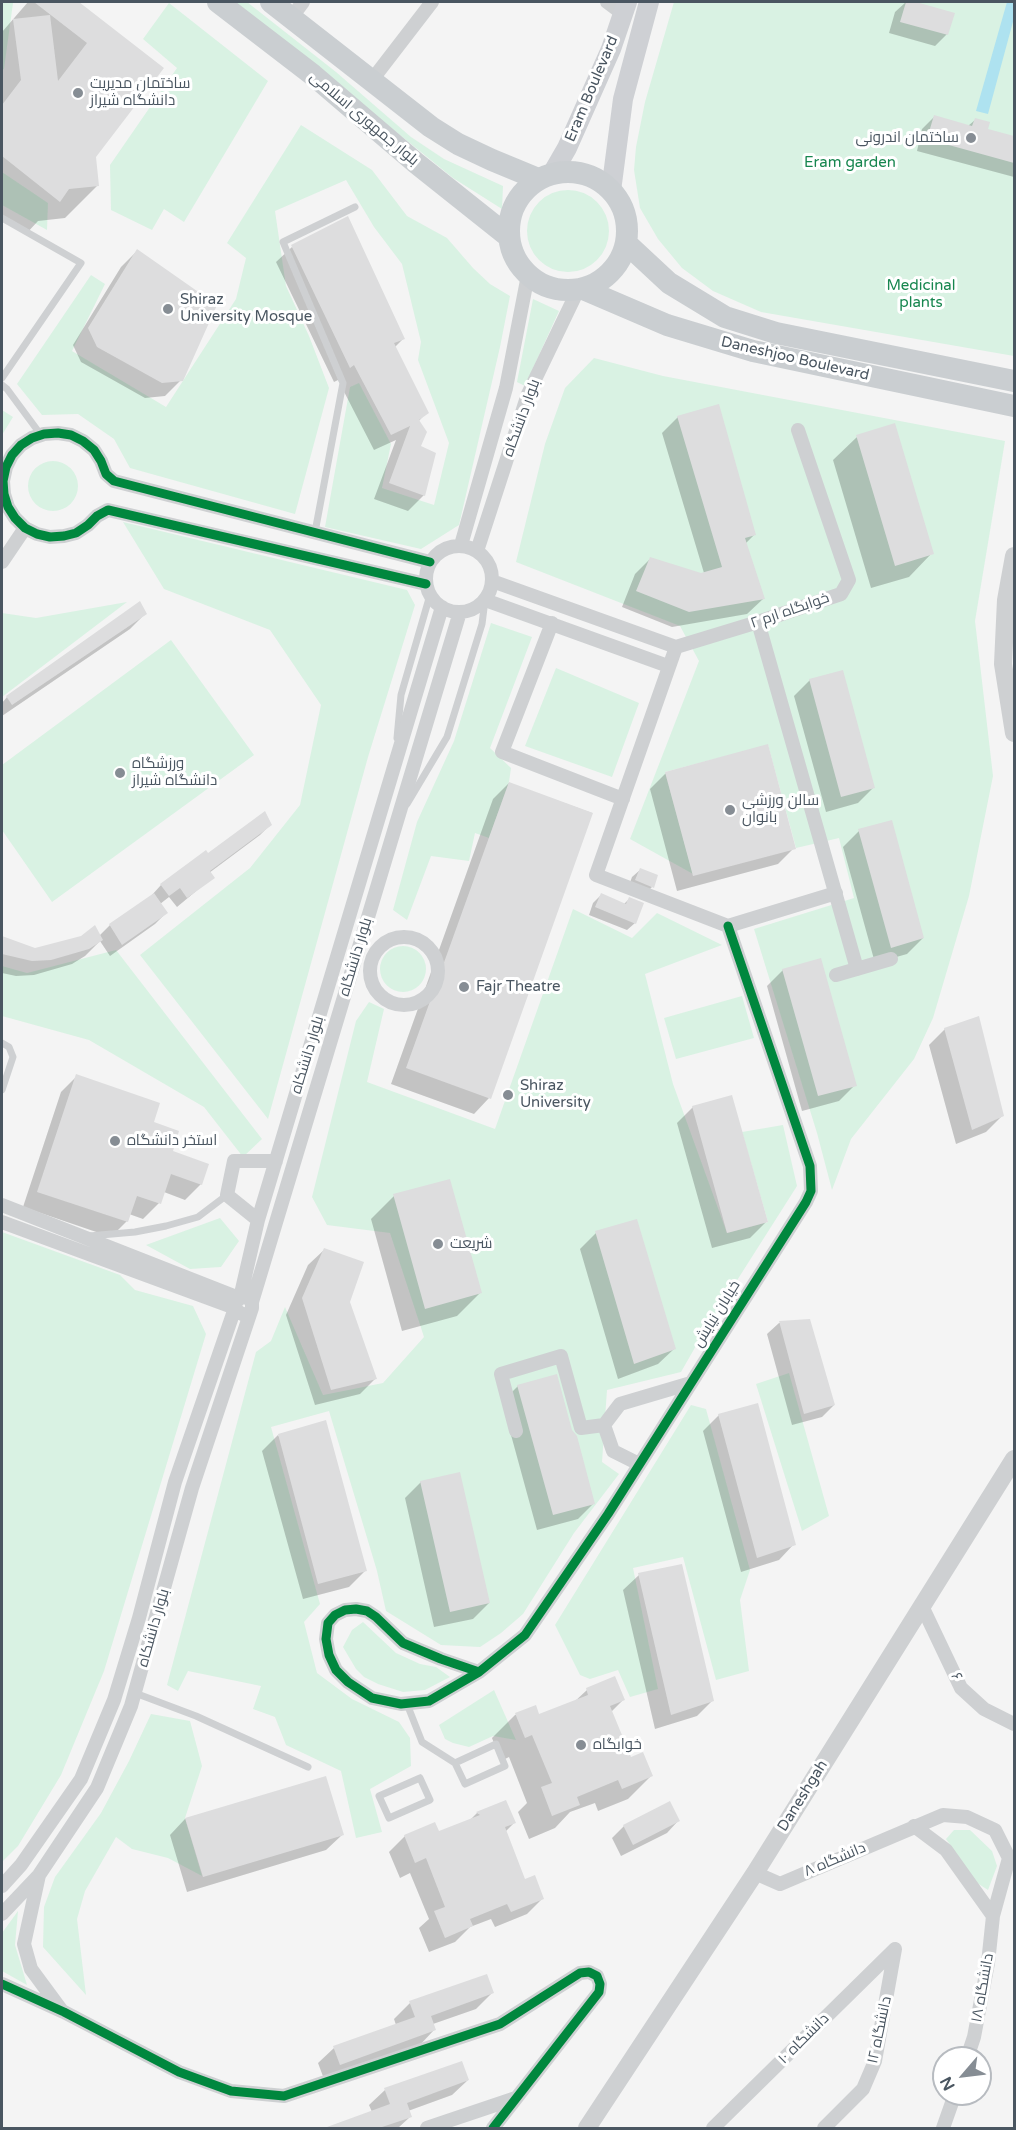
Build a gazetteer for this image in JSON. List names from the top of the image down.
{
  "streets": {
    "main road": ["Eram Boulevard", "بلوار جمهوری اسلامی", "Daneshjoo Boulevard"],
    "street": [
      "بلوار دانشگاه",
      "خوابگاه ارم ۲",
      "بلوار دانشکاه",
      "خیابان نیایش",
      "۶",
      "Daneshgah",
      "۸ دانشگاه",
      "۱۸ دانشگاه",
      "۱۲ دانشگاه",
      "۱۰ دانشگاه"
    ]
  },
  "crossings": [
    ["Eram Boulevard", "بلوار جمهوری اسلامی"],
    ["Eram Boulevard", "Daneshjoo Boulevard"],
    ["Eram Boulevard", "بلوار دانشگاه"],
    ["بلوار جمهوری اسلامی", "Daneshjoo Boulevard"],
    ["بلوار جمهوری اسلامی", "بلوار دانشگاه"],
    ["Daneshjoo Boulevard", "بلوار دانشگاه"],
    ["بلوار دانشگاه", "بلوار دانشکاه"],
    ["۶", "Daneshgah"],
    ["Daneshgah", "۸ دانشگاه"],
    ["۸ دانشگاه", "۱۸ دانشگاه"],
    ["۱۲ دانشگاه", "۱۰ دانشگاه"]
  ],
  "parks": ["Eram garden", "Medicinal plants"],
  "places": [
    "ساختمان مدیریت دانشگاه شیراز",
    "ساختمان اندرونی",
    "Shiraz University Mosque",
    "ورزشگاه دانشگاه شیراز",
    "سالن ورزشی بانوان",
    "Fajr Theatre",
    "Shiraz University",
    "استخر دانشگاه",
    "شریعت",
    "خوابگاه"
  ],
  "north": "bottom left"
}
